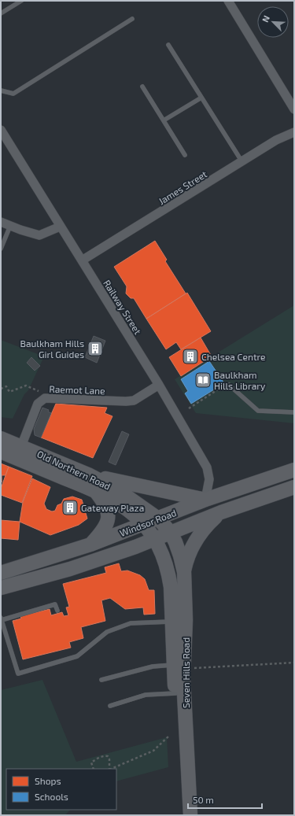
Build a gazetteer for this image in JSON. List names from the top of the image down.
{
  "streets": {
    "main road": ["Old Northern Road", "Windsor Road", "Seven Hills Road"],
    "street": ["James Street", "Railway Street", "Raemot Lane"]
  },
  "crossings": [
    ["James Street", "Railway Street"],
    ["Railway Street", "Raemot Lane"],
    ["Railway Street", "Windsor Road"],
    ["Raemot Lane", "Old Northern Road"],
    ["Old Northern Road", "Windsor Road"],
    ["Old Northern Road", "Seven Hills Road"],
    ["Windsor Road", "Seven Hills Road"]
  ],
  "places": {
    "building": ["Baulkham Hills Girl Guides", "Chelsea Centre", "Gateway Plaza"],
    "library": ["Baulkham Hills Library"]
  },
  "legend": ["Shops", "Schools"],
  "scale_bar": "50 m",
  "north": "top left"
}
